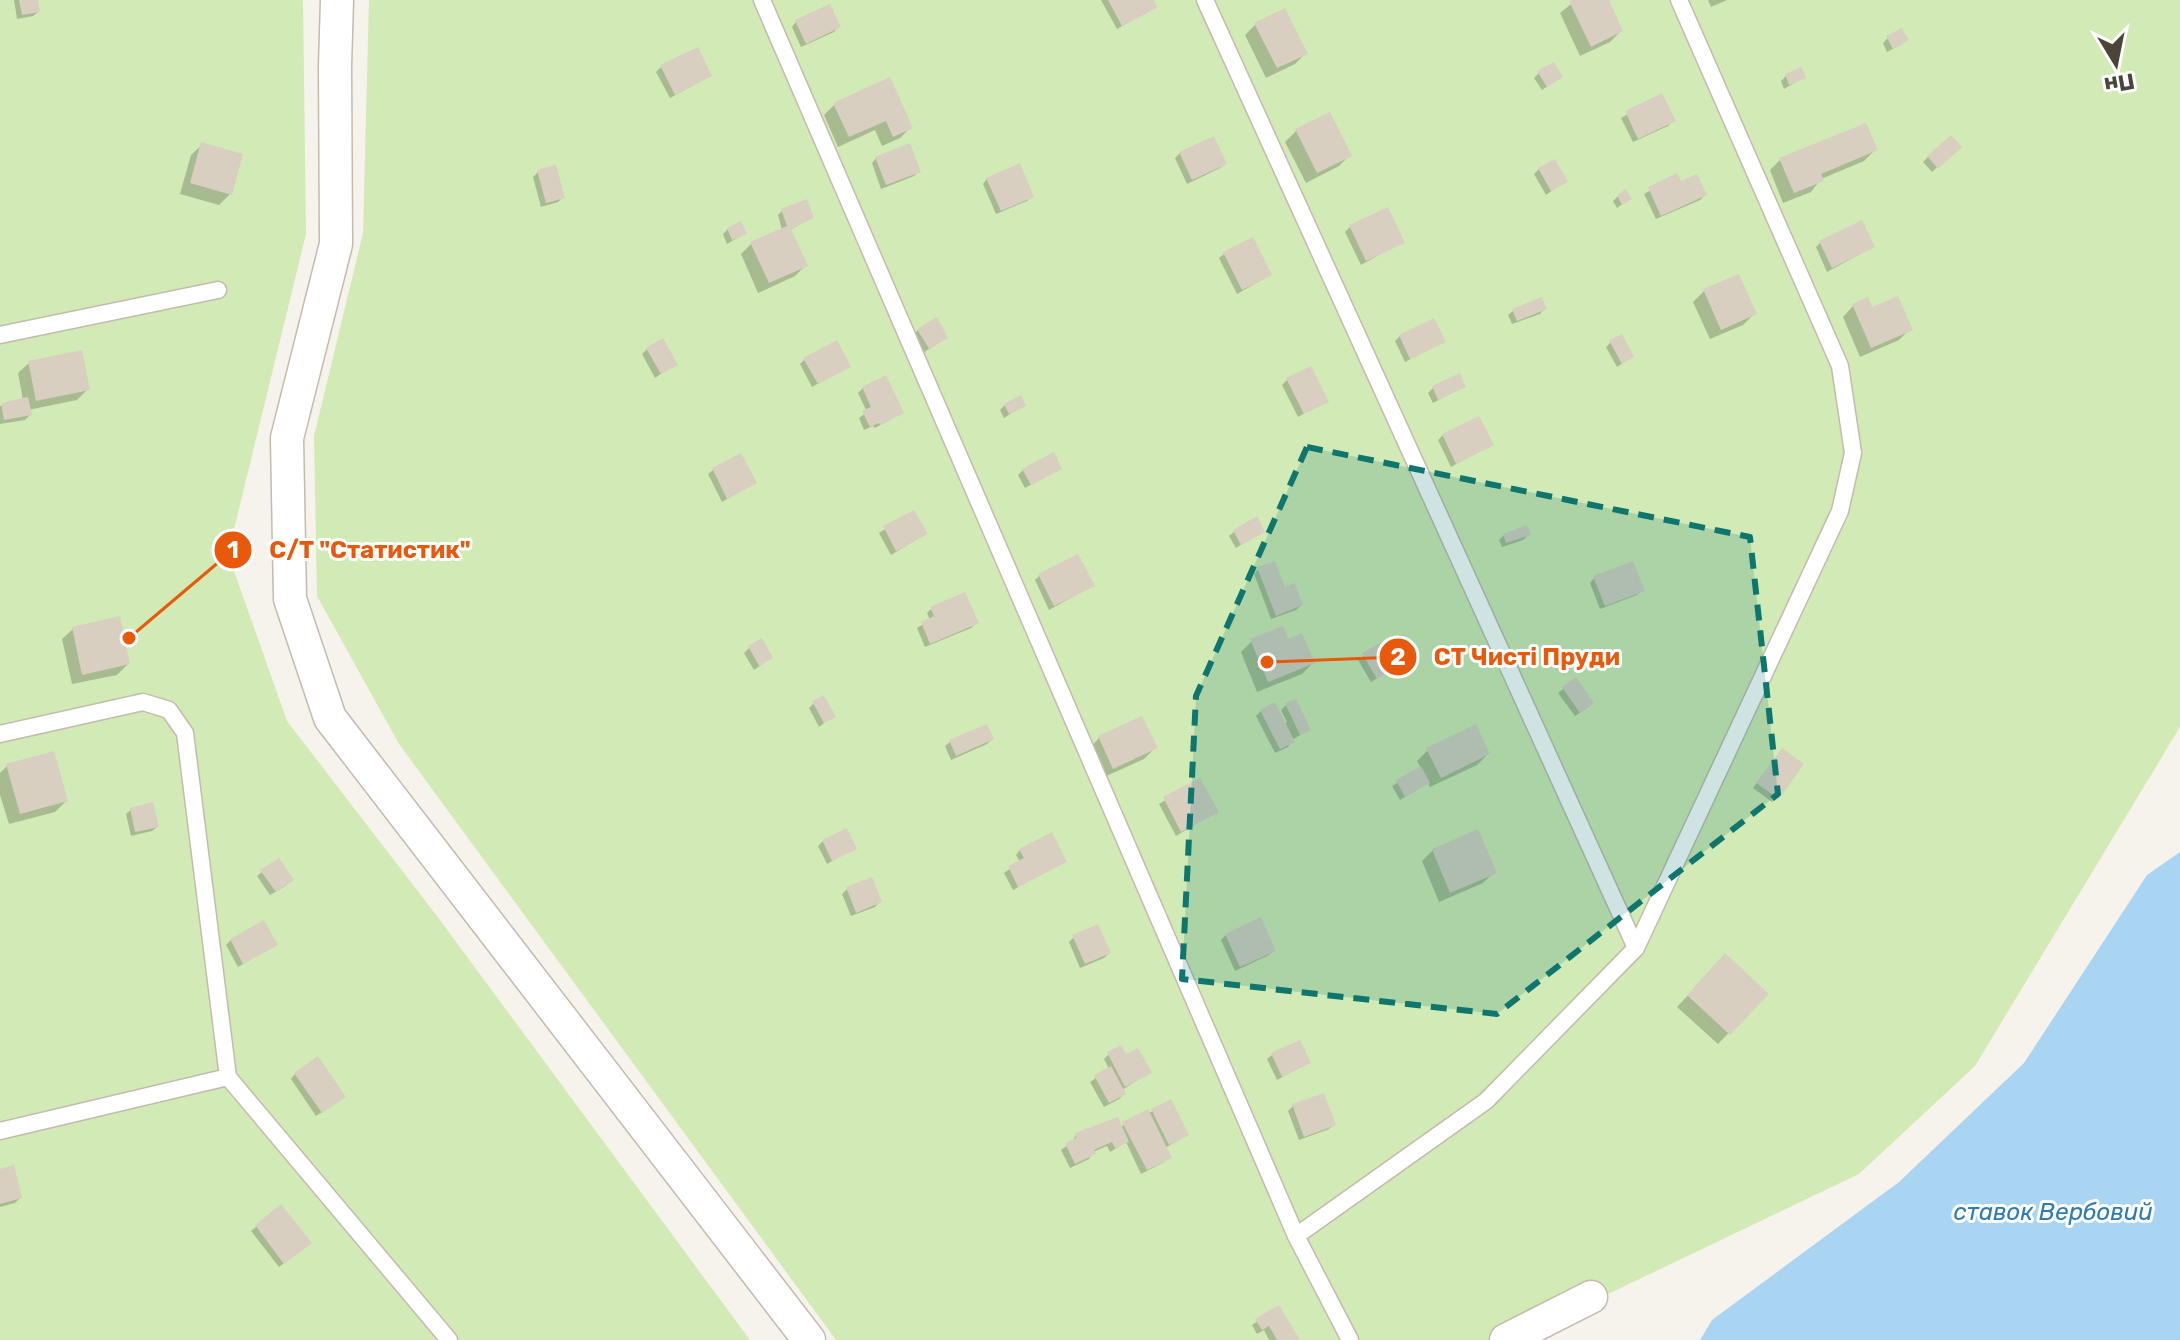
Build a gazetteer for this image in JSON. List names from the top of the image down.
{
  "water": ["ставок Вербовий"],
  "places": ["С/Т \"Статистик\"", "СТ Чисті Пруди"],
  "north": "bottom"
}
